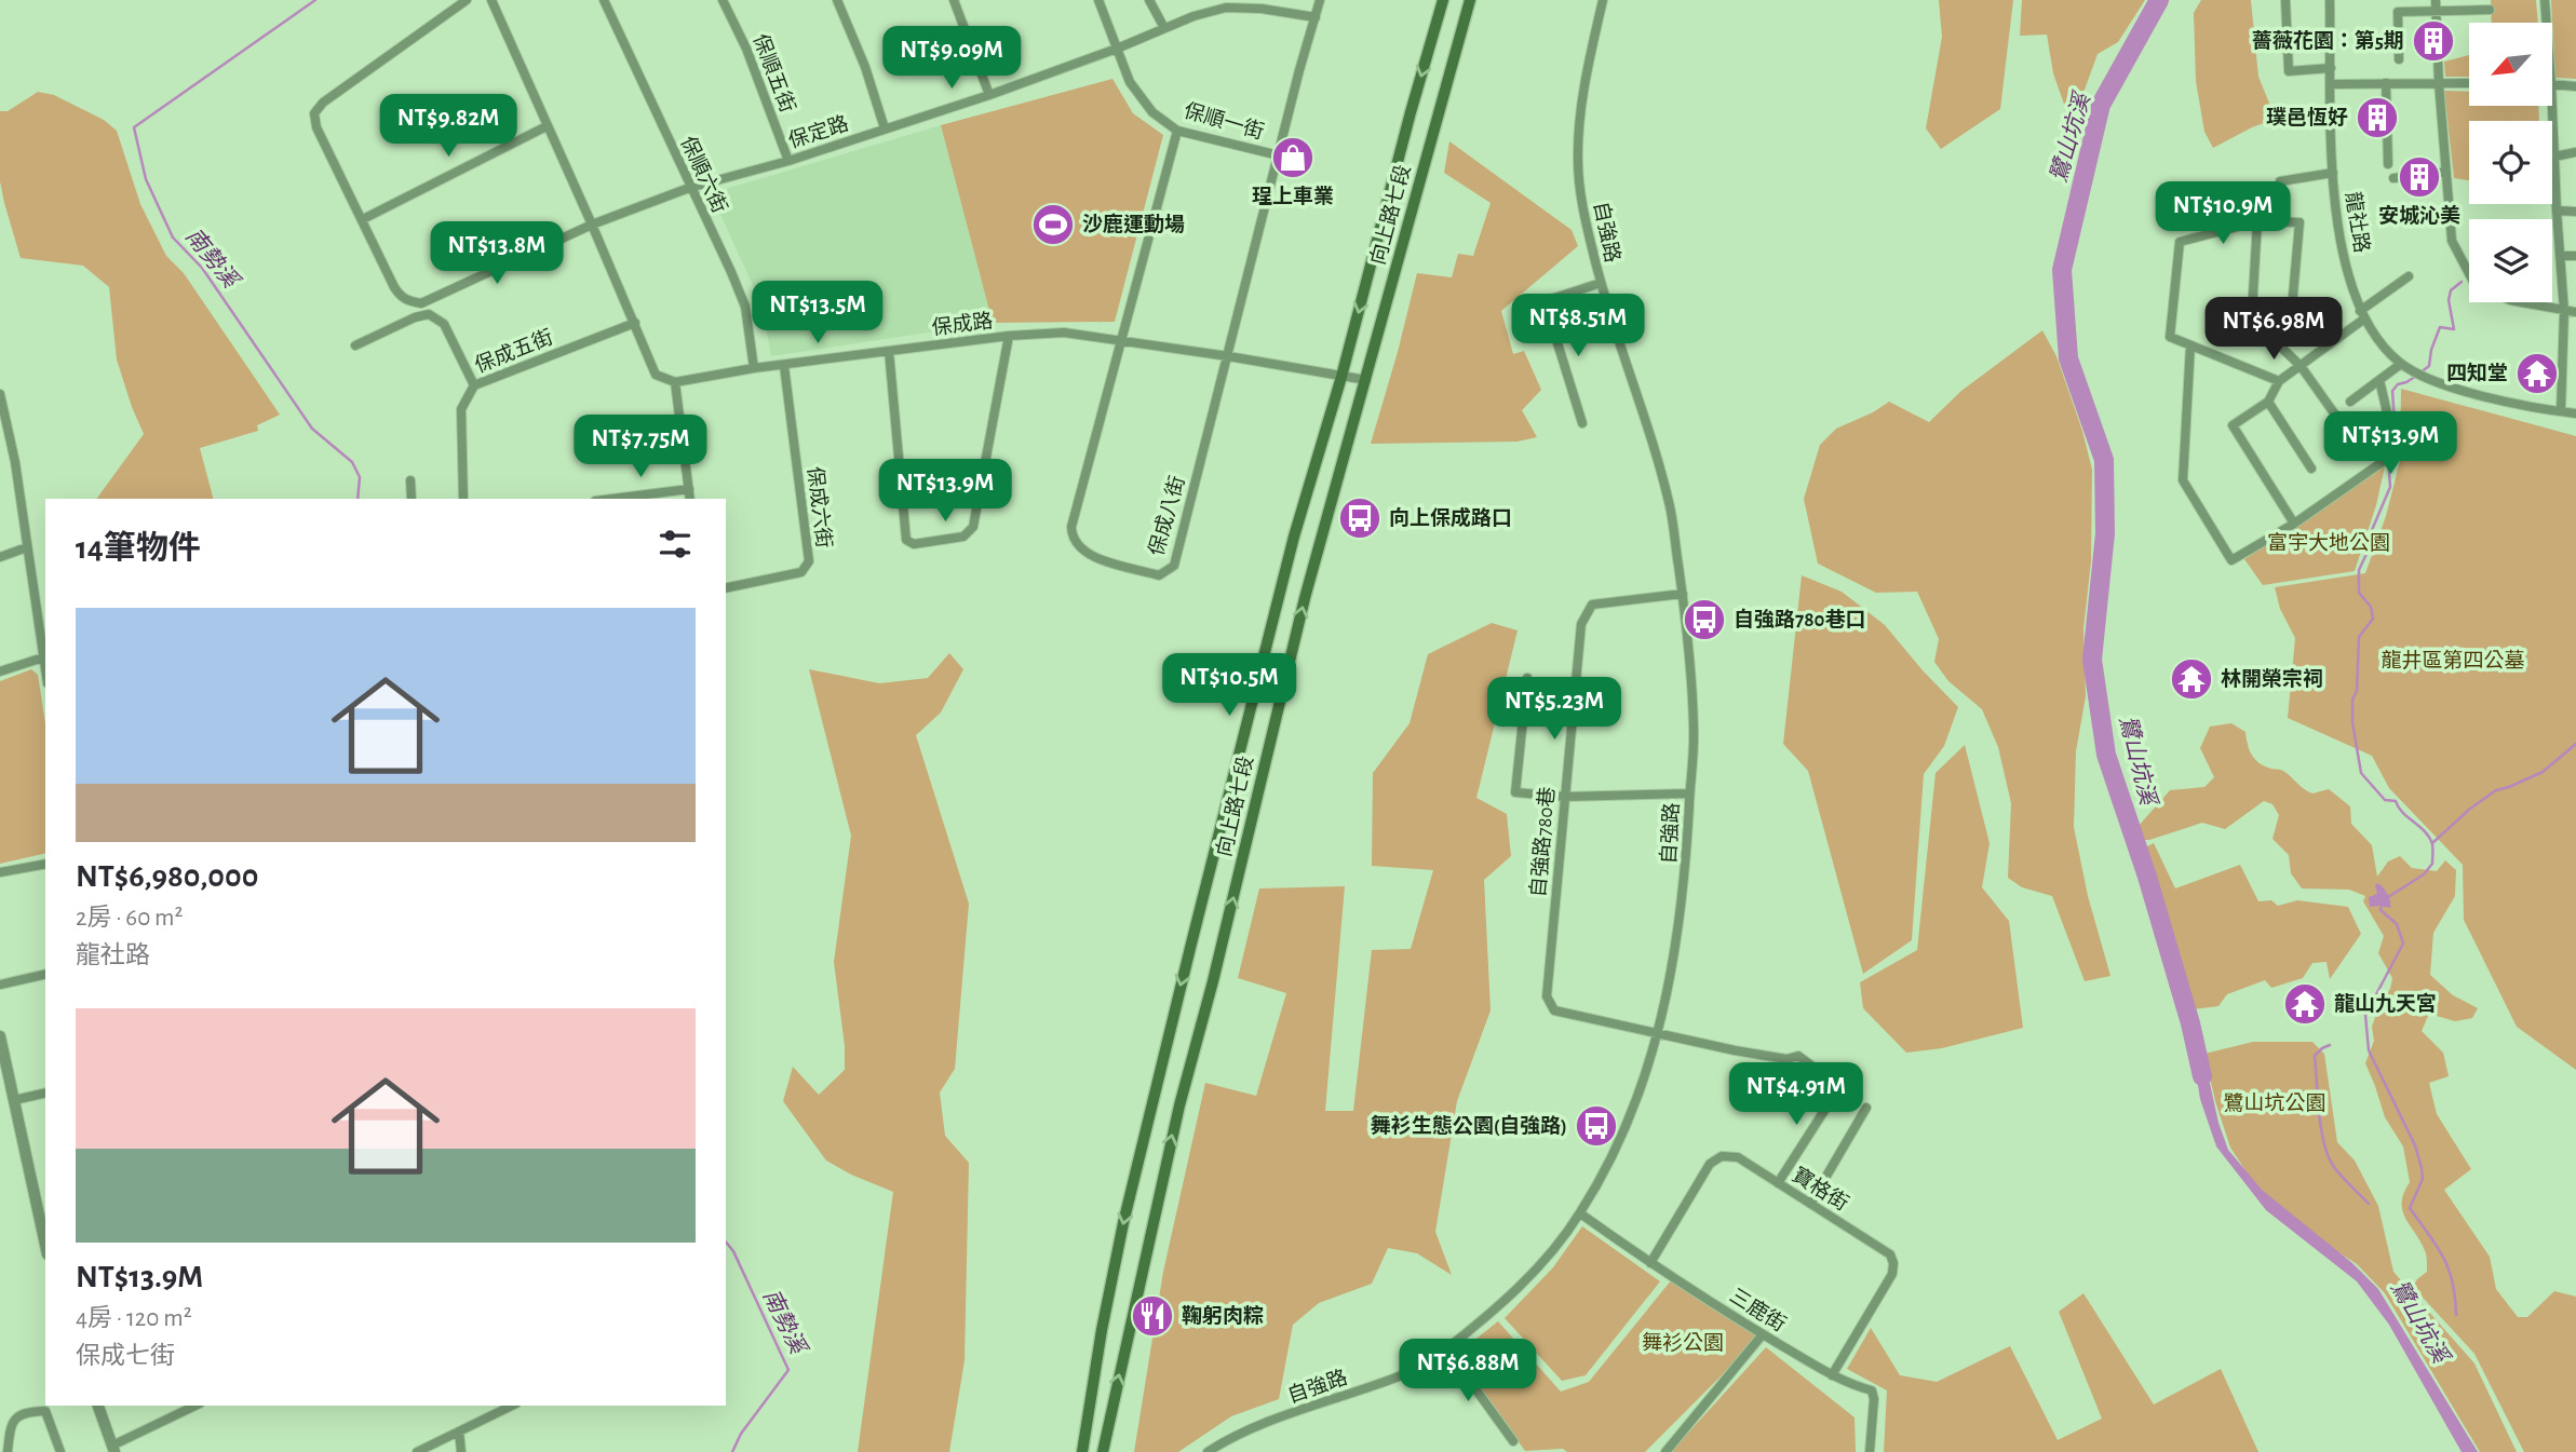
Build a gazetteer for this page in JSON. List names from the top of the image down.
{
  "streets": {
    "main road": ["向上路七段"],
    "street": [
      "保順五街",
      "保順一街",
      "保定路",
      "保順六街",
      "龍社路",
      "自強路",
      "保成路",
      "保成五街",
      "保成六街",
      "保成八街",
      "自強路780巷",
      "寶格街",
      "三鹿街"
    ]
  },
  "crossings": [
    ["保順五街", "保定路"],
    ["保順一街", "保定路"],
    ["保順一街", "保成八街"],
    ["保定路", "保順六街"],
    ["保定路", "保成八街"],
    ["保順六街", "保成路"],
    ["向上路七段", "保成路"],
    ["自強路", "自強路780巷"],
    ["自強路", "三鹿街"],
    ["保成路", "保成六街"],
    ["保成路", "保成八街"],
    ["寶格街", "三鹿街"]
  ],
  "water": ["鷺山坑溪", "南勢溪"],
  "parks": [
    "富宇大地公園",
    "龍井區第四公墓",
    "鷺山坑公園",
    "舞衫公園"
  ],
  "places": {
    "building": ["薔薇花園：第5期", "璞邑恆好", "安城沁美"],
    "shop": ["珵上車業"],
    "sports": ["沙鹿運動場"],
    "temple": ["四知堂", "林開榮宗祠", "龍山九天宮"],
    "bus stop": ["向上保成路口", "自強路780巷口", "舞衫生態公園(自強路)"],
    "restaurant": ["鞠躬肉粽"]
  },
  "north": "bottom left",
  "page": {
    "price": [
      "NT$9.09M",
      "NT$9.82M",
      "NT$10.9M",
      "NT$13.8M",
      "NT$13.5M",
      "NT$8.51M",
      "NT$6.98M",
      "NT$13.9M",
      "NT$7.75M",
      "NT$13.9M",
      "NT$10.5M",
      "NT$5.23M",
      "NT$4.91M",
      "NT$6.88M"
    ],
    "heading": "14筆物件",
    "list": [
      {
        "name": "NT$6,980,000",
        "note": "2房 · 60 m² · 龍社路"
      },
      {
        "name": "NT$13.9M",
        "note": "4房 · 120 m² · 保成七街"
      }
    ]
  }
}
